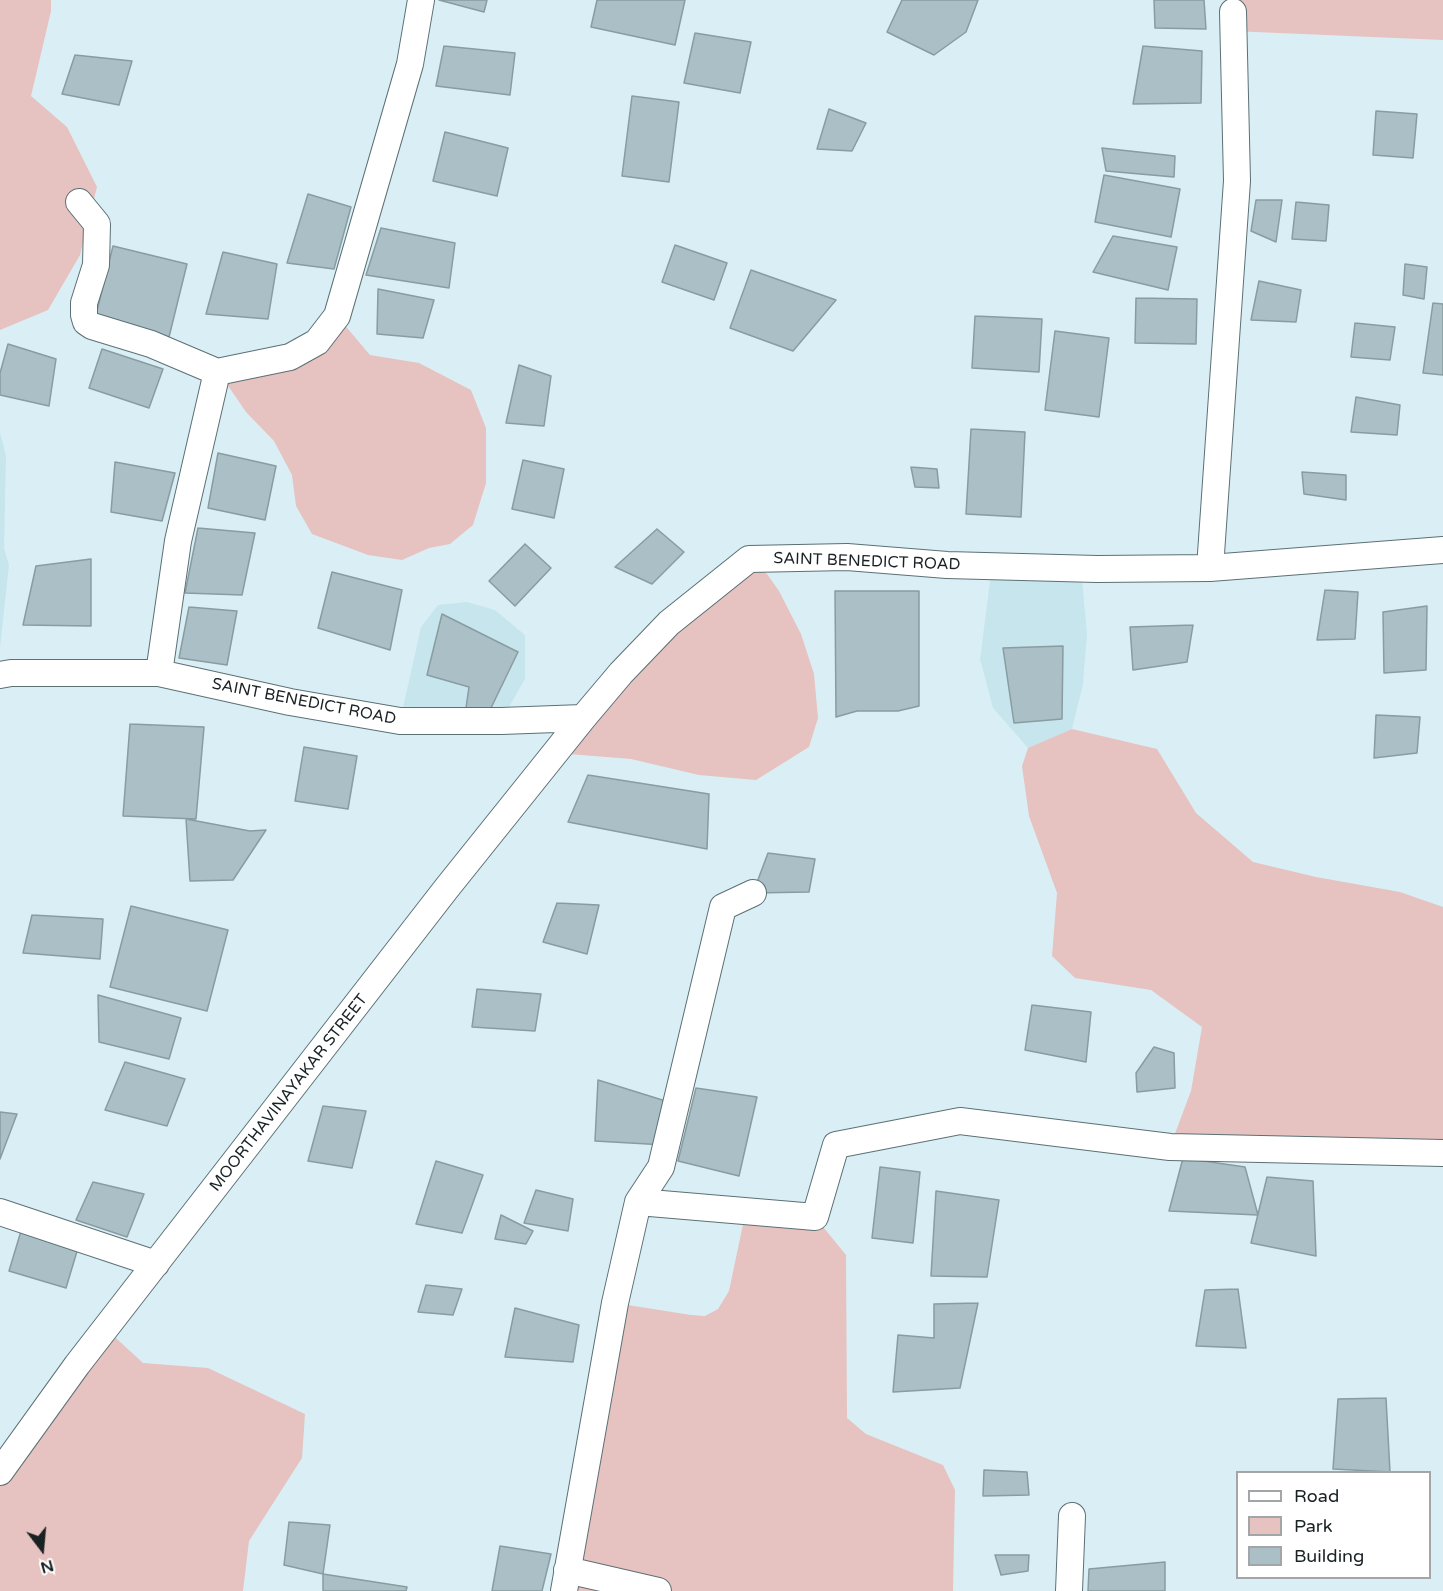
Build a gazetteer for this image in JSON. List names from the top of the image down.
{
  "streets": {
    "street": ["SAINT BENEDICT ROAD", "MOORTHAVINAYAKAR STREET"]
  },
  "crossings": [
    ["SAINT BENEDICT ROAD", "MOORTHAVINAYAKAR STREET"]
  ],
  "legend": ["Road", "Park", "Building"],
  "north": "bottom"
}
